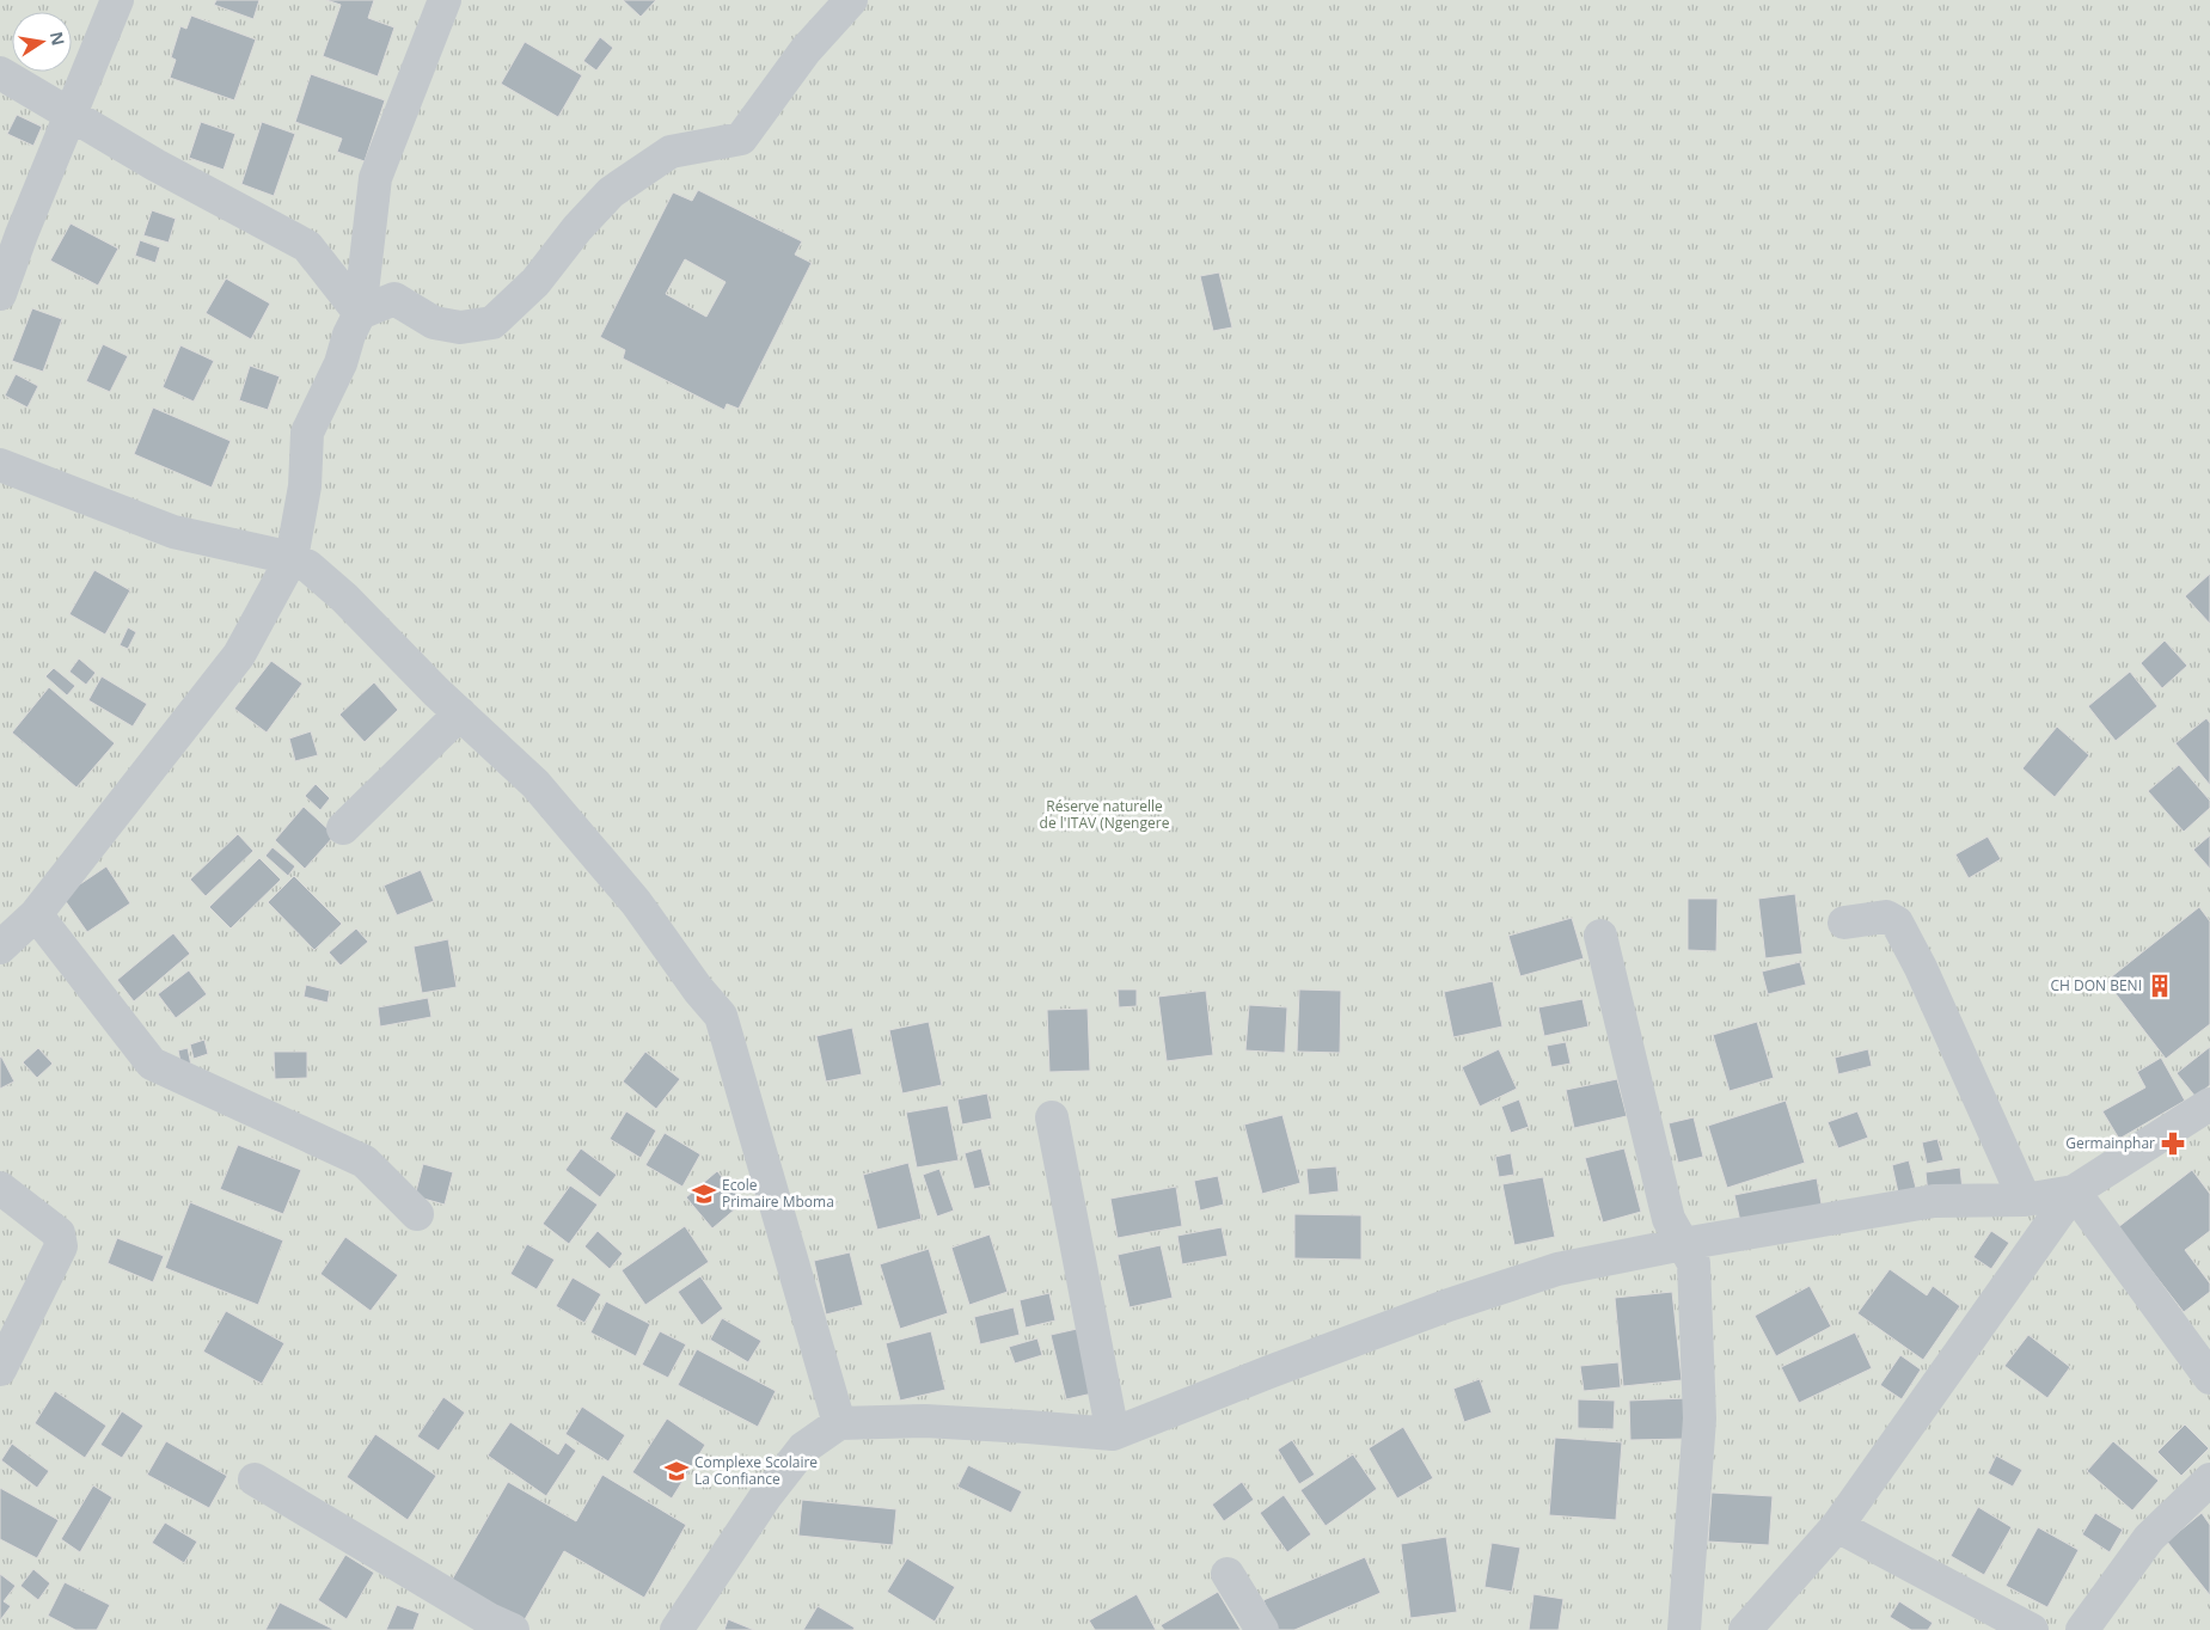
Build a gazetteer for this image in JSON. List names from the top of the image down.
{
  "parks": ["Réserve naturelle de l'ITAV (Ngengere"],
  "places": {
    "building": ["CH DON BENI"],
    "pharmacy": ["Germainphar"],
    "school or university": ["Ecole Primaire Mboma", "Complexe Scolaire La Confiance"]
  },
  "north": "right"
}
